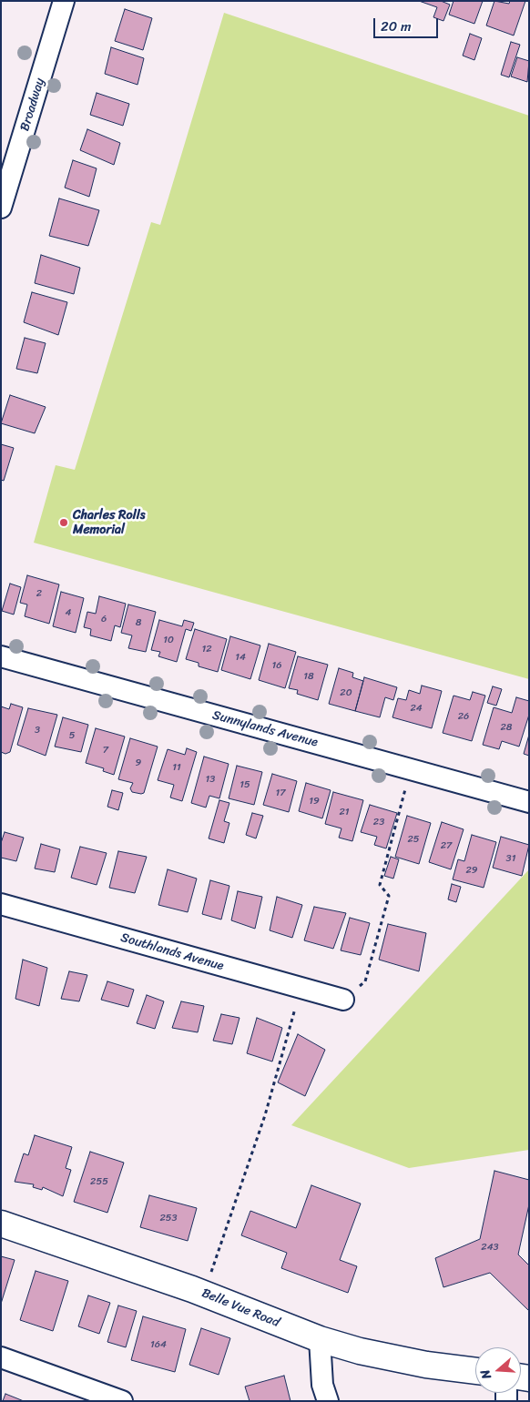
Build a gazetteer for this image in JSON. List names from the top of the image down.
{
  "streets": {
    "main road": ["Belle Vue Road"],
    "street": ["Broadway", "Sunnylands Avenue", "Southlands Avenue"]
  },
  "places": ["Charles Rolls Memorial"],
  "house_numbers": [
    "2",
    "4",
    "6",
    "8",
    "10",
    "12",
    "14",
    "16",
    "18",
    "20",
    "24",
    "26",
    "28",
    "3",
    "5",
    "7",
    "9",
    "11",
    "13",
    "15",
    "17",
    "19",
    "21",
    "23",
    "25",
    "27",
    "31",
    "29",
    "255",
    "253",
    "243",
    "164"
  ],
  "scale_bar": "20 m",
  "north": "left"
}
